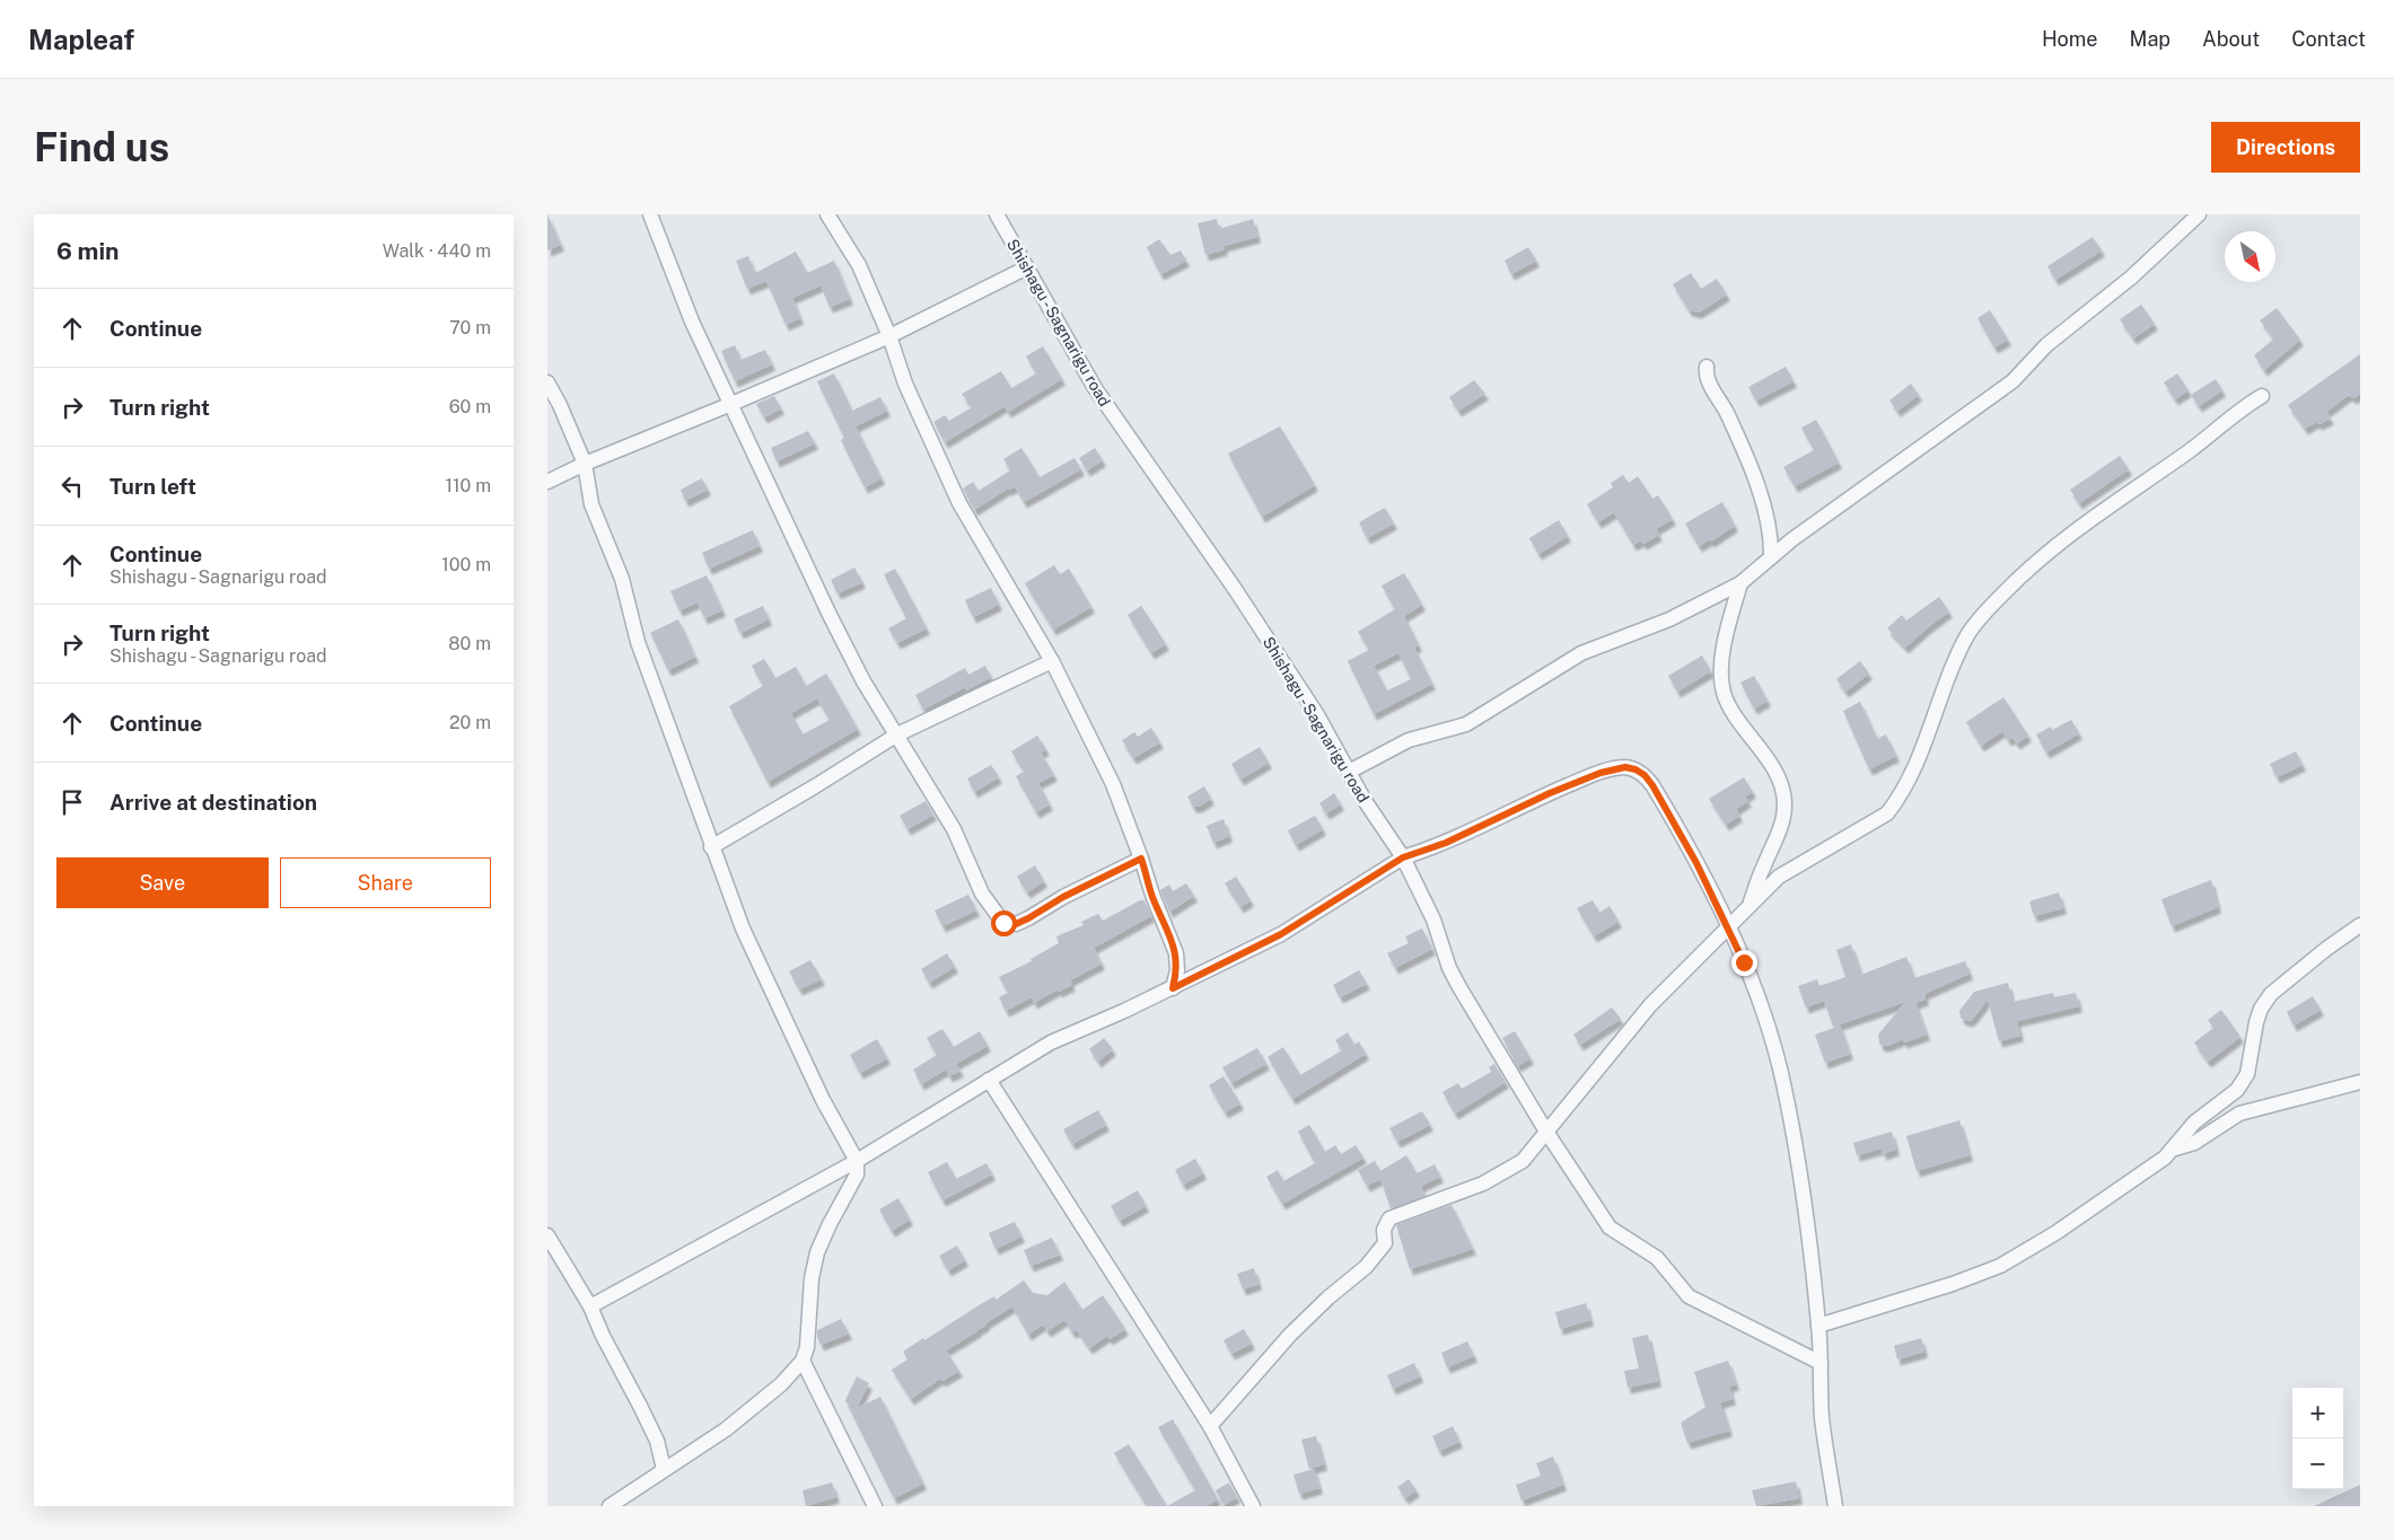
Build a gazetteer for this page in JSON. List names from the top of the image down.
{
  "streets": {
    "street": ["Shishagu - Sagnarigu road"]
  },
  "north": "bottom right",
  "page": {
    "header": "Mapleaf",
    "nav": [
      "Home",
      "Map",
      "About",
      "Contact"
    ],
    "buttons": [
      "Directions",
      ["Save", "Share"]
    ],
    "title": "Find us",
    "heading": ["6 min", "Walk · 440 m"],
    "list": [
      ["Continue", "70 m"],
      ["Turn right", "60 m"],
      ["Turn left", "110 m"],
      ["Continue", "Shishagu - Sagnarigu road", "100 m"],
      ["Turn right", "Shishagu - Sagnarigu road", "80 m"],
      ["Continue", "20 m"],
      "Arrive at destination"
    ],
    "map_buttons": ["+", "−"]
  }
}
